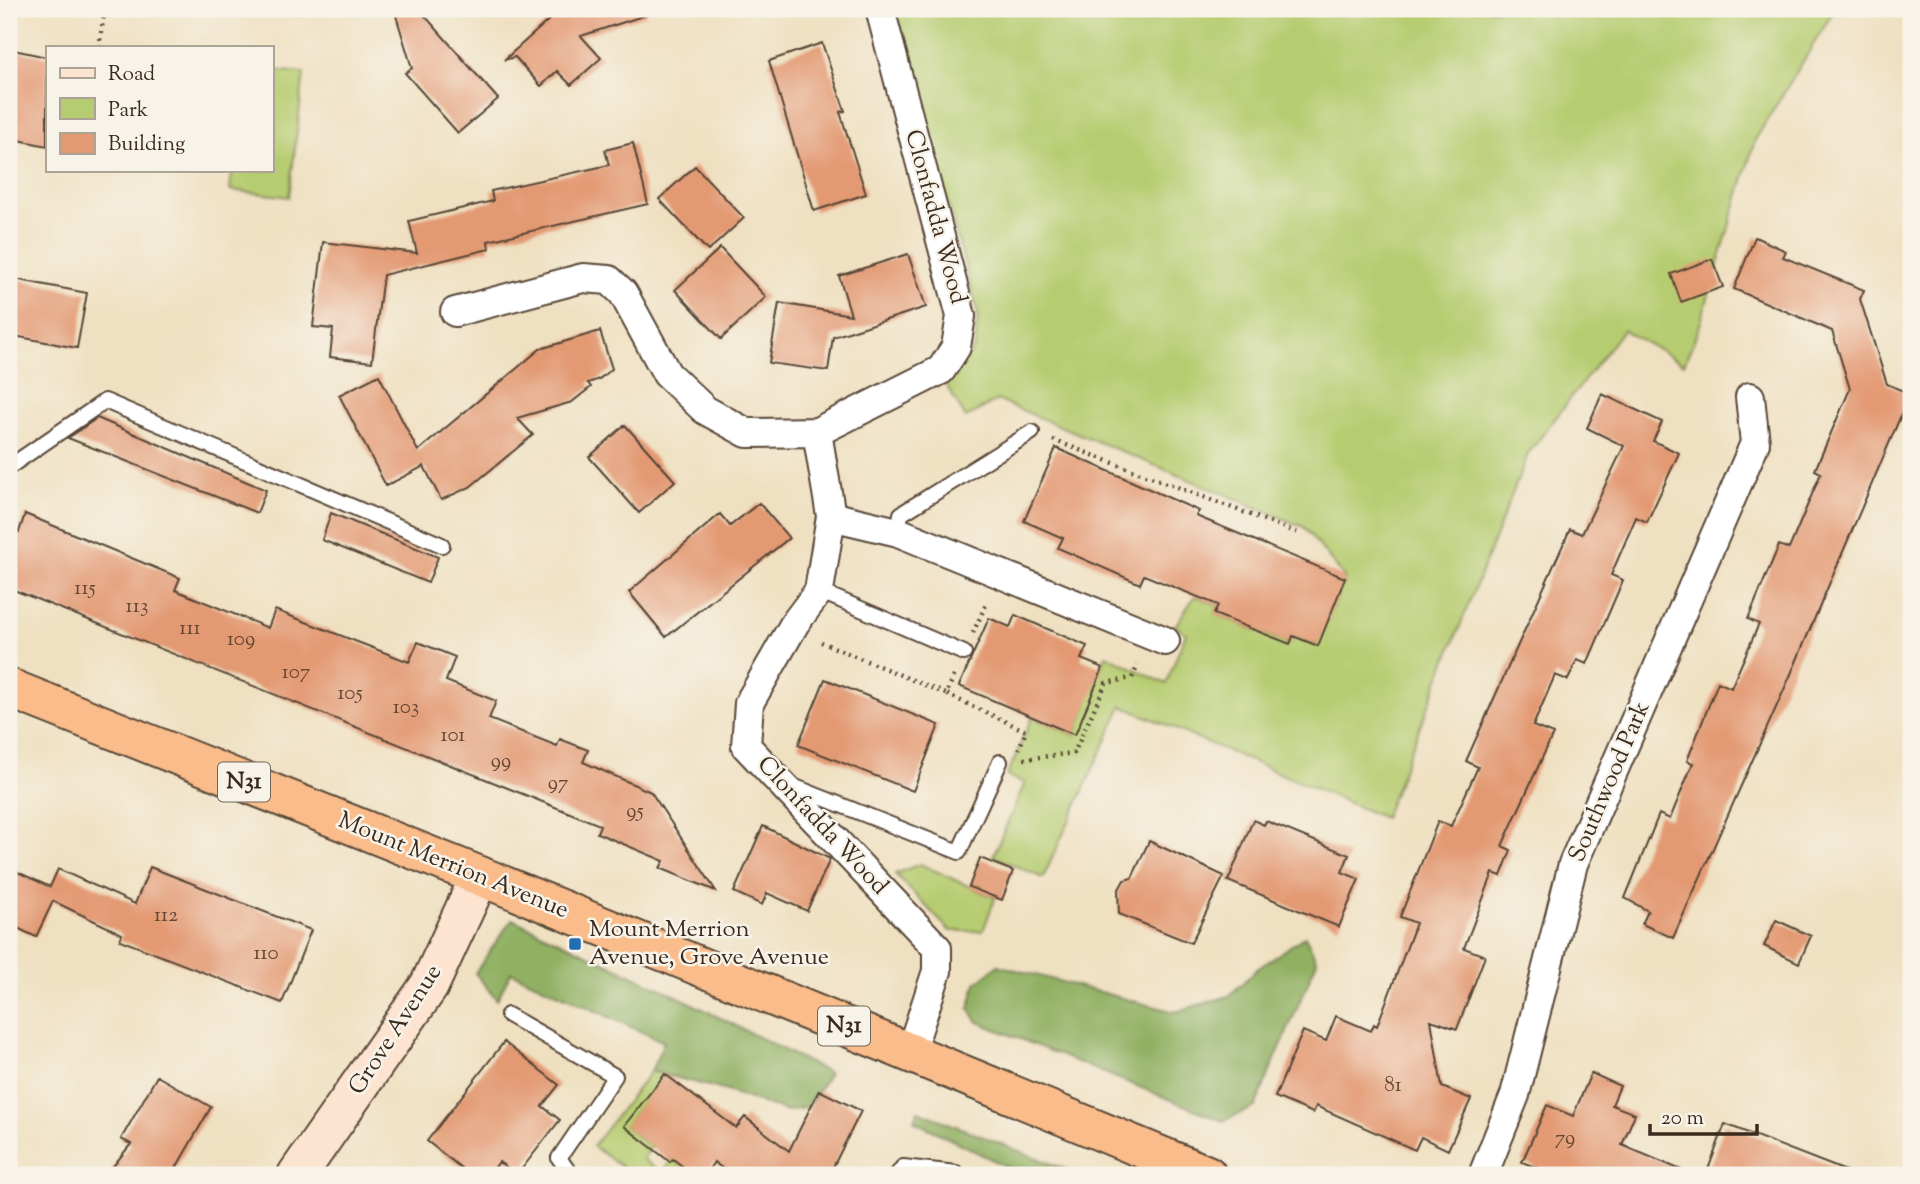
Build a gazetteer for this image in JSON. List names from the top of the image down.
{
  "streets": {
    "highway": ["N31", "Mount Merrion Avenue"],
    "street": ["Clonfadda Wood", "Southwood Park", "Grove Avenue"]
  },
  "crossings": [
    ["Clonfadda Wood", "Mount Merrion Avenue"],
    ["Mount Merrion Avenue", "Grove Avenue"]
  ],
  "places": {
    "transit": ["Mount Merrion Avenue, Grove Avenue"]
  },
  "house_numbers": [
    "115",
    "113",
    "111",
    "109",
    "107",
    "105",
    "103",
    "101",
    "99",
    "97",
    "95",
    "112",
    "110",
    "81",
    "79"
  ],
  "legend": ["Road", "Park", "Building"],
  "scale_bar": "20 m"
}
